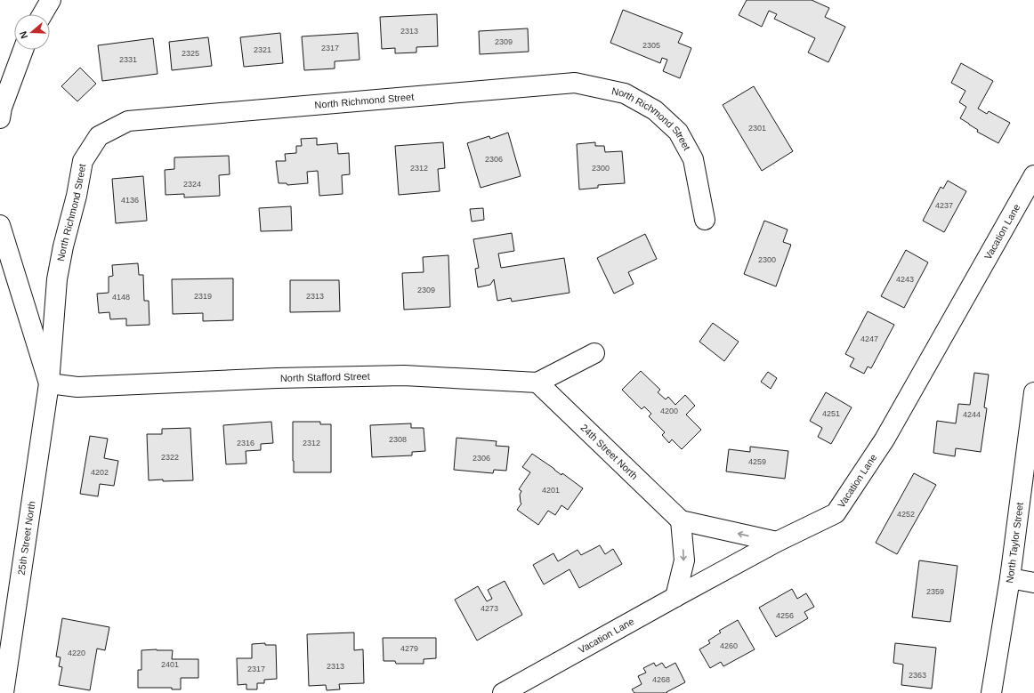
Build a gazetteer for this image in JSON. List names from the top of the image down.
{
  "streets": {
    "street": [
      "North Richmond Street",
      "Vacation Lane",
      "North Stafford Street",
      "24th Street North",
      "25th Street North",
      "North Taylor Street"
    ]
  },
  "crossings": [
    ["North Richmond Street", "25th Street North"],
    ["North Stafford Street", "24th Street North"],
    ["North Stafford Street", "25th Street North"]
  ],
  "house_numbers": [
    "2313",
    "2309",
    "2305",
    "2317",
    "2321",
    "2325",
    "2331",
    "2301",
    "2306",
    "2312",
    "2300",
    "2324",
    "4136",
    "4237",
    "2300",
    "4243",
    "2309",
    "2319",
    "2313",
    "4148",
    "4247",
    "4200",
    "4251",
    "4244",
    "2308",
    "2316",
    "2312",
    "2322",
    "2306",
    "4259",
    "4202",
    "4201",
    "4252",
    "2359",
    "4273",
    "4256",
    "4260",
    "4279",
    "4220",
    "2401",
    "2313",
    "2317",
    "2363",
    "4268"
  ],
  "north": "left"
}
